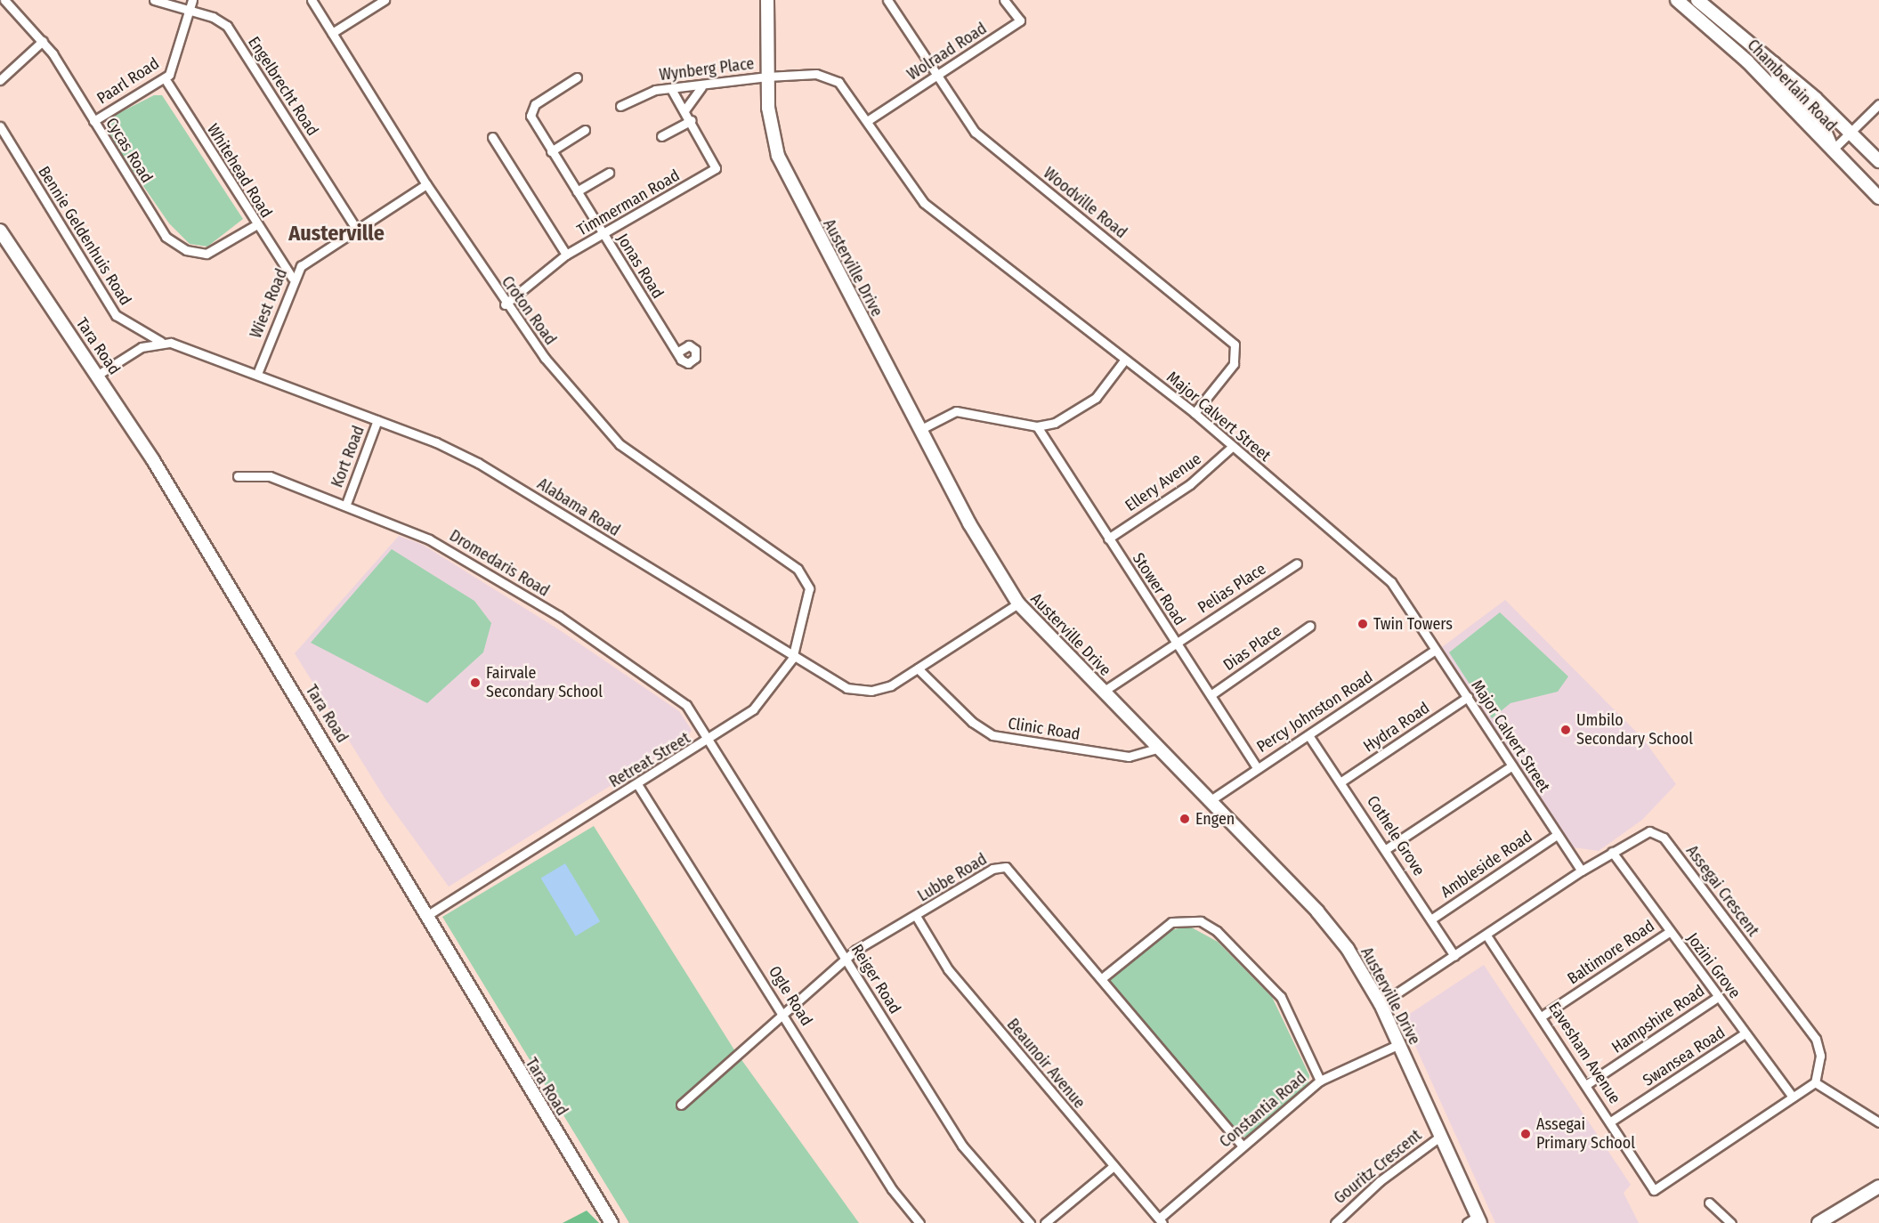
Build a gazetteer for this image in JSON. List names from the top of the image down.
{
  "streets": {
    "street": [
      "Wolraad Road",
      "Wynberg Place",
      "Paarl Road",
      "Chamberlain Road",
      "Engelbrecht Road",
      "Cycas Road",
      "Whitehead Road",
      "Timmerman Road",
      "Woodville Road",
      "Bennie Geldenhuis Road",
      "Jonas Road",
      "Austerville Drive",
      "Wiest Road",
      "Croton Road",
      "Tara Road",
      "Major Calvert Street",
      "Kort Road",
      "Ellery Avenue",
      "Alabama Road",
      "Dromedaris Road",
      "Pelias Place",
      "Stower Road",
      "Dias Place",
      "Percy Johnston Road",
      "Hydra Road",
      "Clinic Road",
      "Retreat Street",
      "Cothele Grove",
      "Ambleside Road",
      "Lubbe Road",
      "Assegai Crescent",
      "Baltimore Road",
      "Jozini Grove",
      "Reiger Road",
      "Ogle Road",
      "Hampshire Road",
      "Eavesham Avenue",
      "Swansea Road",
      "Beaunoir Avenue",
      "Constantia Road",
      "Gouritz Crescent"
    ]
  },
  "crossings": [
    ["Wolraad Road", "Woodville Road"],
    ["Wolraad Road", "Major Calvert Street"],
    ["Wynberg Place", "Timmerman Road"],
    ["Wynberg Place", "Austerville Drive"],
    ["Wynberg Place", "Major Calvert Street"],
    ["Paarl Road", "Engelbrecht Road"],
    ["Paarl Road", "Cycas Road"],
    ["Paarl Road", "Whitehead Road"],
    ["Engelbrecht Road", "Wiest Road"],
    ["Cycas Road", "Whitehead Road"],
    ["Whitehead Road", "Wiest Road"],
    ["Timmerman Road", "Jonas Road"],
    ["Timmerman Road", "Croton Road"],
    ["Woodville Road", "Major Calvert Street"],
    ["Bennie Geldenhuis Road", "Alabama Road"],
    ["Austerville Drive", "Major Calvert Street"],
    ["Austerville Drive", "Alabama Road"],
    ["Austerville Drive", "Pelias Place"],
    ["Austerville Drive", "Percy Johnston Road"],
    ["Austerville Drive", "Clinic Road"],
    ["Austerville Drive", "Assegai Crescent"],
    ["Austerville Drive", "Constantia Road"],
    ["Austerville Drive", "Gouritz Crescent"],
    ["Wiest Road", "Croton Road"],
    ["Wiest Road", "Alabama Road"],
    ["Croton Road", "Retreat Street"],
    ["Tara Road", "Retreat Street"],
    ["Major Calvert Street", "Ellery Avenue"],
    ["Major Calvert Street", "Percy Johnston Road"],
    ["Major Calvert Street", "Hydra Road"],
    ["Major Calvert Street", "Ambleside Road"],
    ["Major Calvert Street", "Assegai Crescent"],
    ["Kort Road", "Alabama Road"],
    ["Kort Road", "Dromedaris Road"],
    ["Ellery Avenue", "Stower Road"],
    ["Alabama Road", "Clinic Road"],
    ["Alabama Road", "Retreat Street"],
    ["Dromedaris Road", "Retreat Street"],
    ["Dromedaris Road", "Reiger Road"],
    ["Pelias Place", "Stower Road"],
    ["Stower Road", "Dias Place"],
    ["Stower Road", "Percy Johnston Road"],
    ["Percy Johnston Road", "Cothele Grove"],
    ["Hydra Road", "Cothele Grove"],
    ["Retreat Street", "Reiger Road"],
    ["Retreat Street", "Ogle Road"],
    ["Cothele Grove", "Ambleside Road"],
    ["Cothele Grove", "Assegai Crescent"],
    ["Lubbe Road", "Reiger Road"],
    ["Lubbe Road", "Ogle Road"],
    ["Lubbe Road", "Beaunoir Avenue"],
    ["Lubbe Road", "Constantia Road"],
    ["Assegai Crescent", "Jozini Grove"],
    ["Assegai Crescent", "Eavesham Avenue"],
    ["Baltimore Road", "Jozini Grove"],
    ["Baltimore Road", "Eavesham Avenue"],
    ["Jozini Grove", "Hampshire Road"],
    ["Jozini Grove", "Eavesham Avenue"],
    ["Jozini Grove", "Swansea Road"],
    ["Hampshire Road", "Eavesham Avenue"],
    ["Eavesham Avenue", "Swansea Road"],
    ["Beaunoir Avenue", "Constantia Road"]
  ],
  "districts": ["Austerville"],
  "places": [
    "Twin Towers",
    "Fairvale Secondary School",
    "Umbilo Secondary School",
    "Engen",
    "Assegai Primary School"
  ]
}
